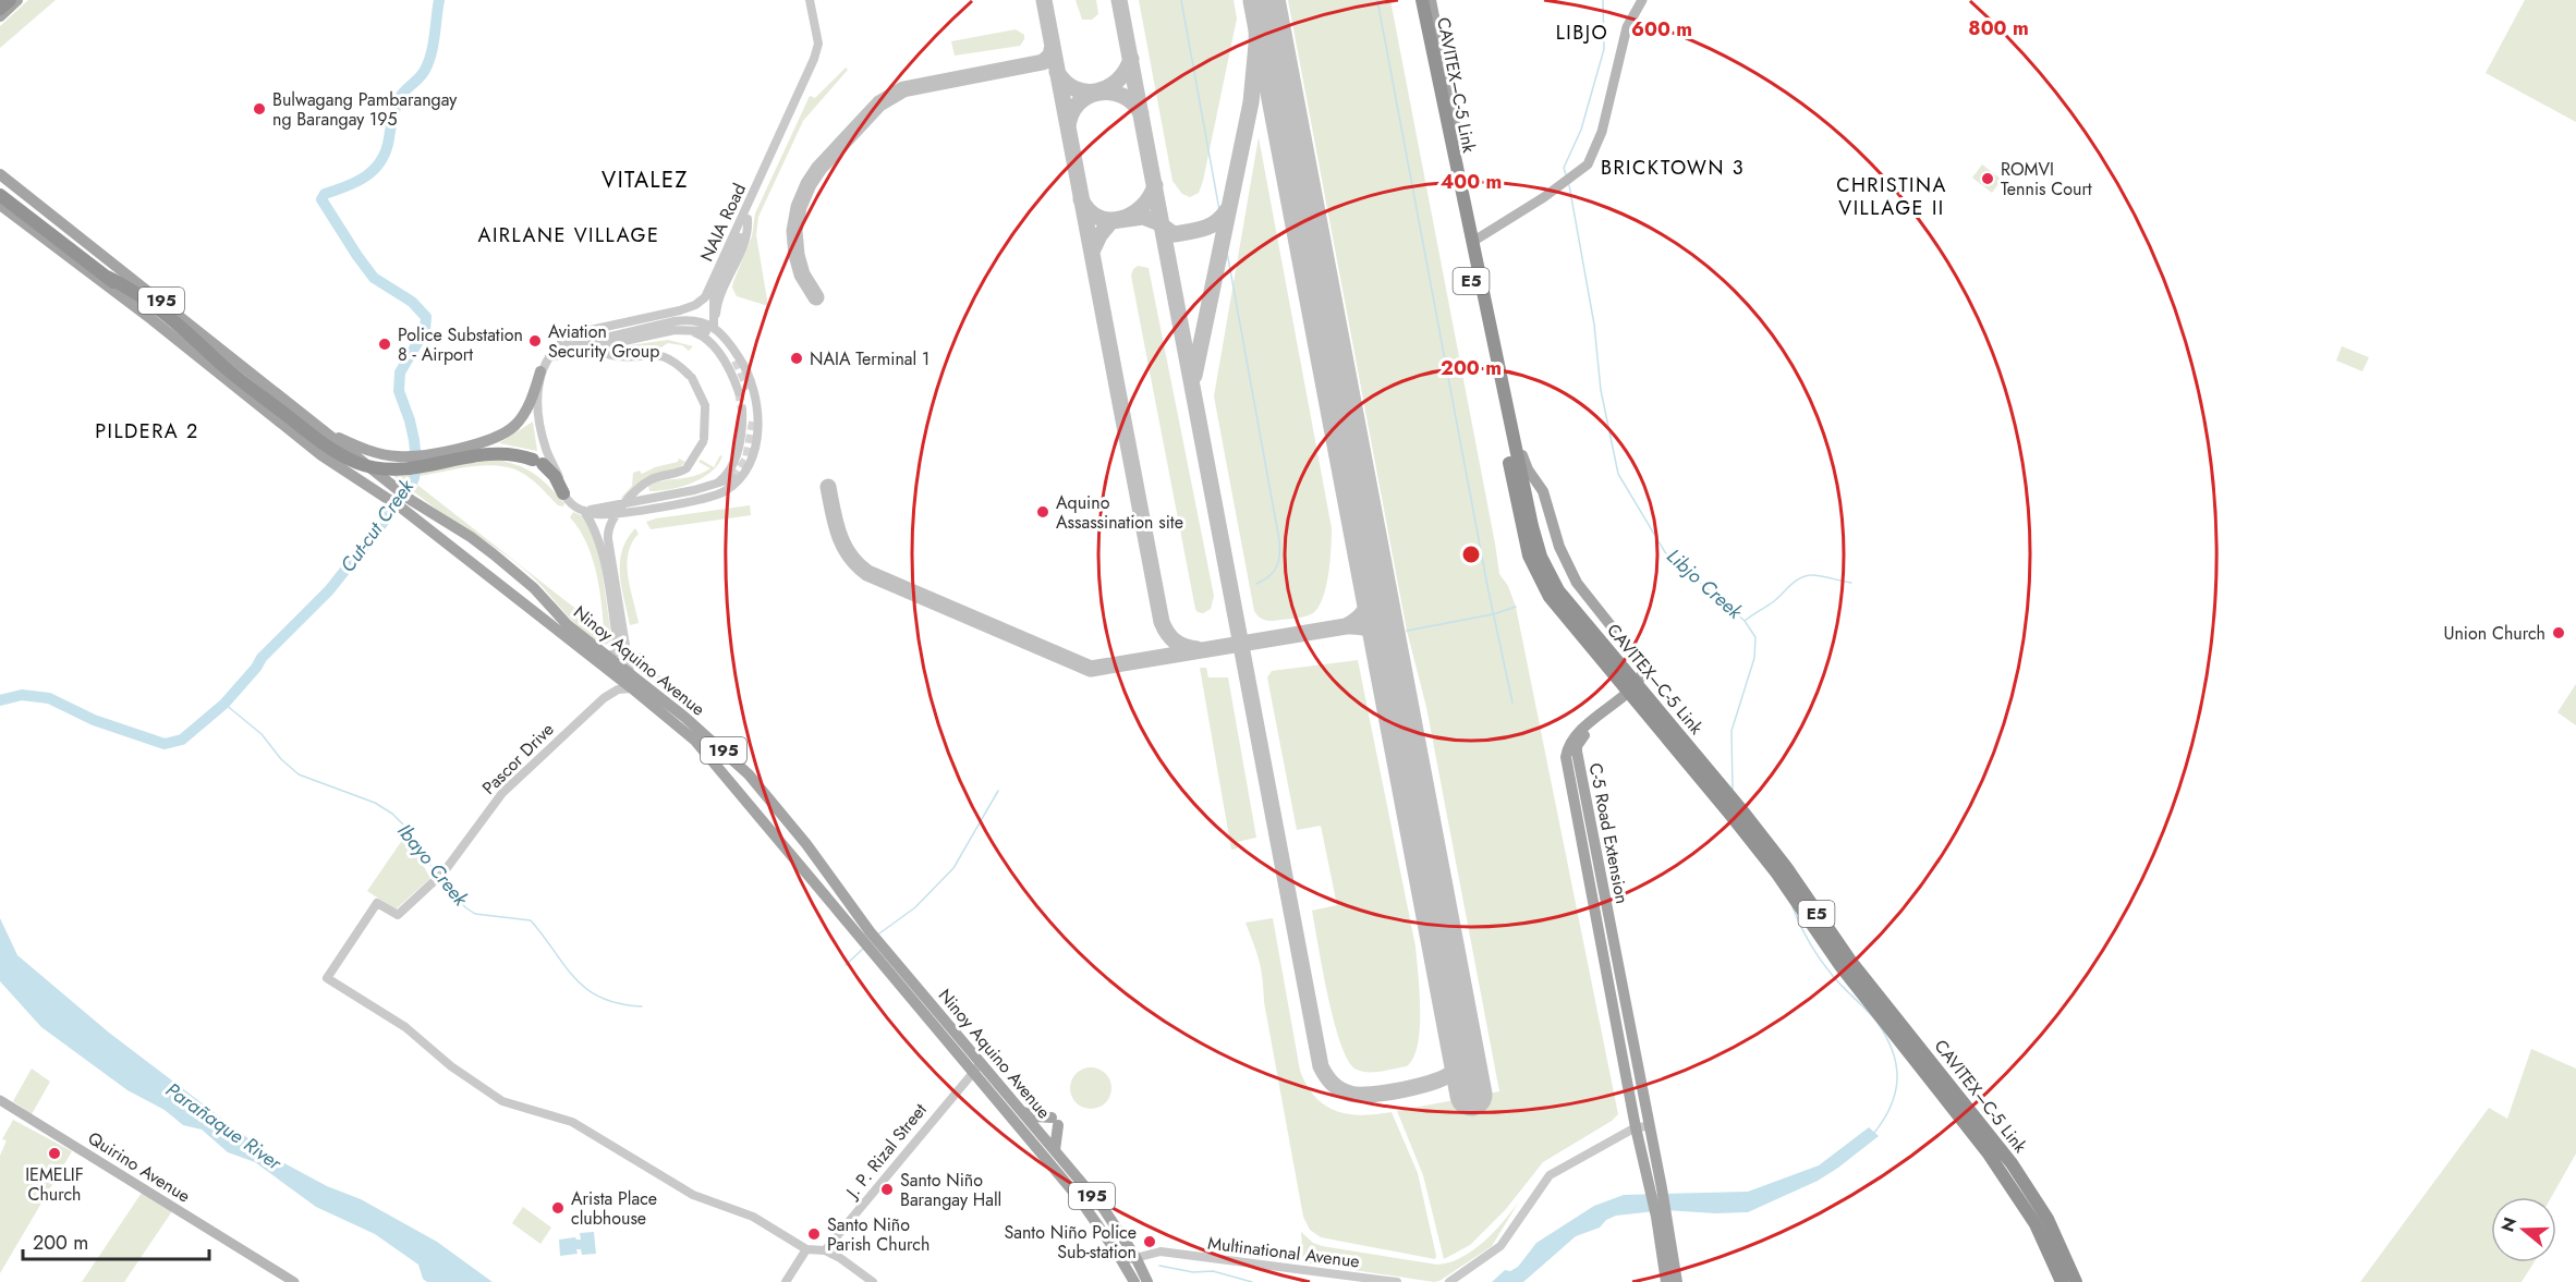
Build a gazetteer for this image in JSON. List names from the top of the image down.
{
  "streets": {
    "highway": ["CAVITEX–C-5 Link", "E5"],
    "main road": [
      "195",
      "Ninoy Aquino Avenue",
      "C-5 Road Extension",
      "Quirino Avenue"
    ],
    "street": [
      "NAIA Road",
      "Pascor Drive",
      "J. P. Rizal Street",
      "Multinational Avenue"
    ]
  },
  "crossings": [
    ["Ninoy Aquino Avenue", "Pascor Drive"],
    ["Ninoy Aquino Avenue", "J. P. Rizal Street"],
    ["Ninoy Aquino Avenue", "Multinational Avenue"]
  ],
  "districts": [
    "LIBJO",
    "BRICKTOWN 3",
    "VITALEZ",
    "CHRISTINA VILLAGE II",
    "AIRLANE VILLAGE",
    "PILDERA 2"
  ],
  "water": [
    "Cut-cut Creek",
    "Libjo Creek",
    "Ibayo Creek",
    "Parañaque River"
  ],
  "places": [
    "Bulwagang Pambarangay ng Barangay 195",
    "ROMVI Tennis Court",
    "Aviation Security Group",
    "Police Substation 8 - Airport",
    "NAIA Terminal 1",
    "Aquino Assassination site",
    "Union Church",
    "IEMELIF Church",
    "Santo Niño Barangay Hall",
    "Arista Place clubhouse",
    "Santo Niño Parish Church",
    "Santo Niño Police Sub-station"
  ],
  "scale_bar": "200 m",
  "north": "left",
  "rings": [
    "800 m",
    "600 m",
    "400 m",
    "200 m"
  ]
}
